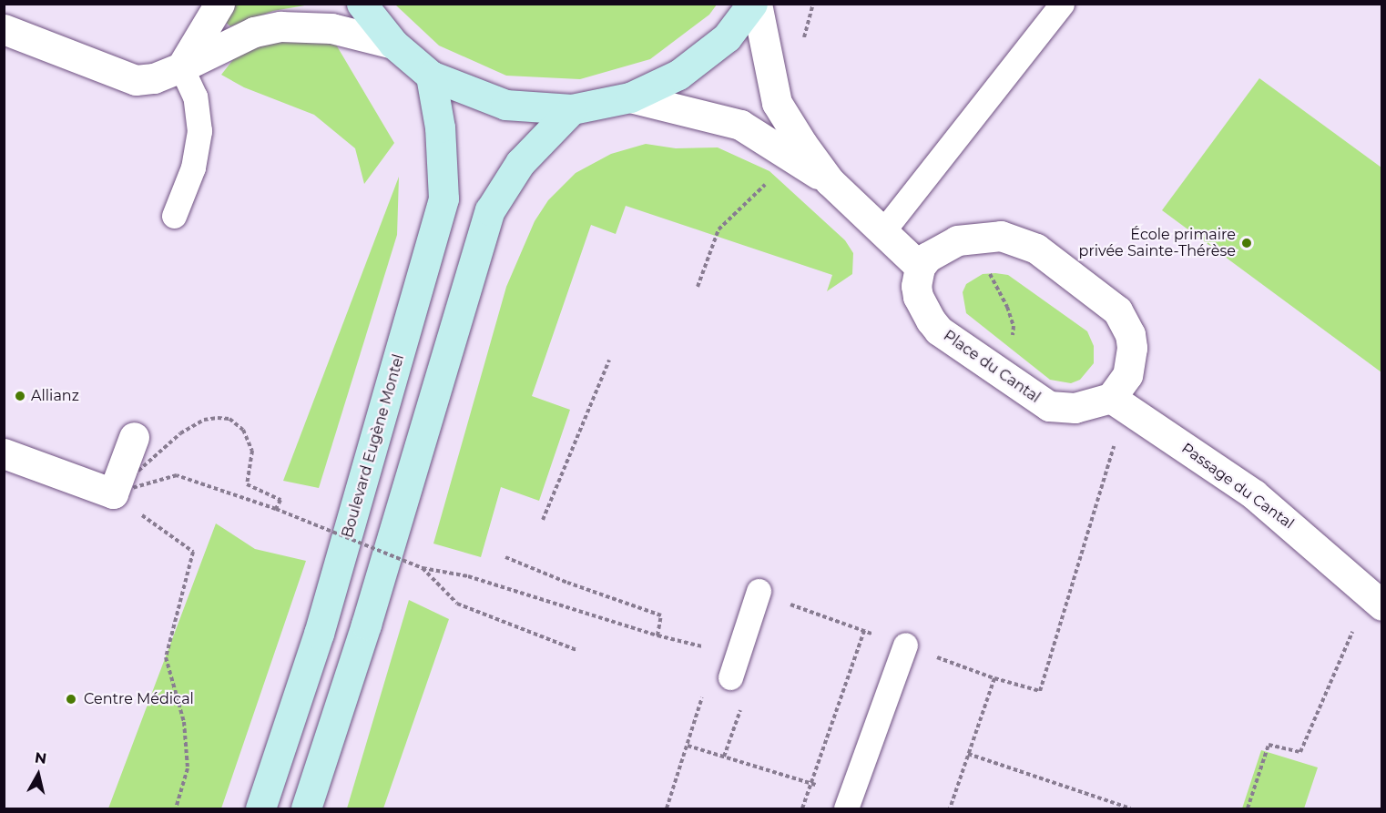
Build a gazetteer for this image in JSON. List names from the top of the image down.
{
  "streets": {
    "main road": ["Boulevard Eugène Montel"],
    "street": ["Place du Cantal", "Passage du Cantal"]
  },
  "crossings": [
    ["Place du Cantal", "Passage du Cantal"]
  ],
  "places": ["École primaire privée Sainte-Thérèse", "Allianz", "Centre Médical"],
  "north": "top"
}
